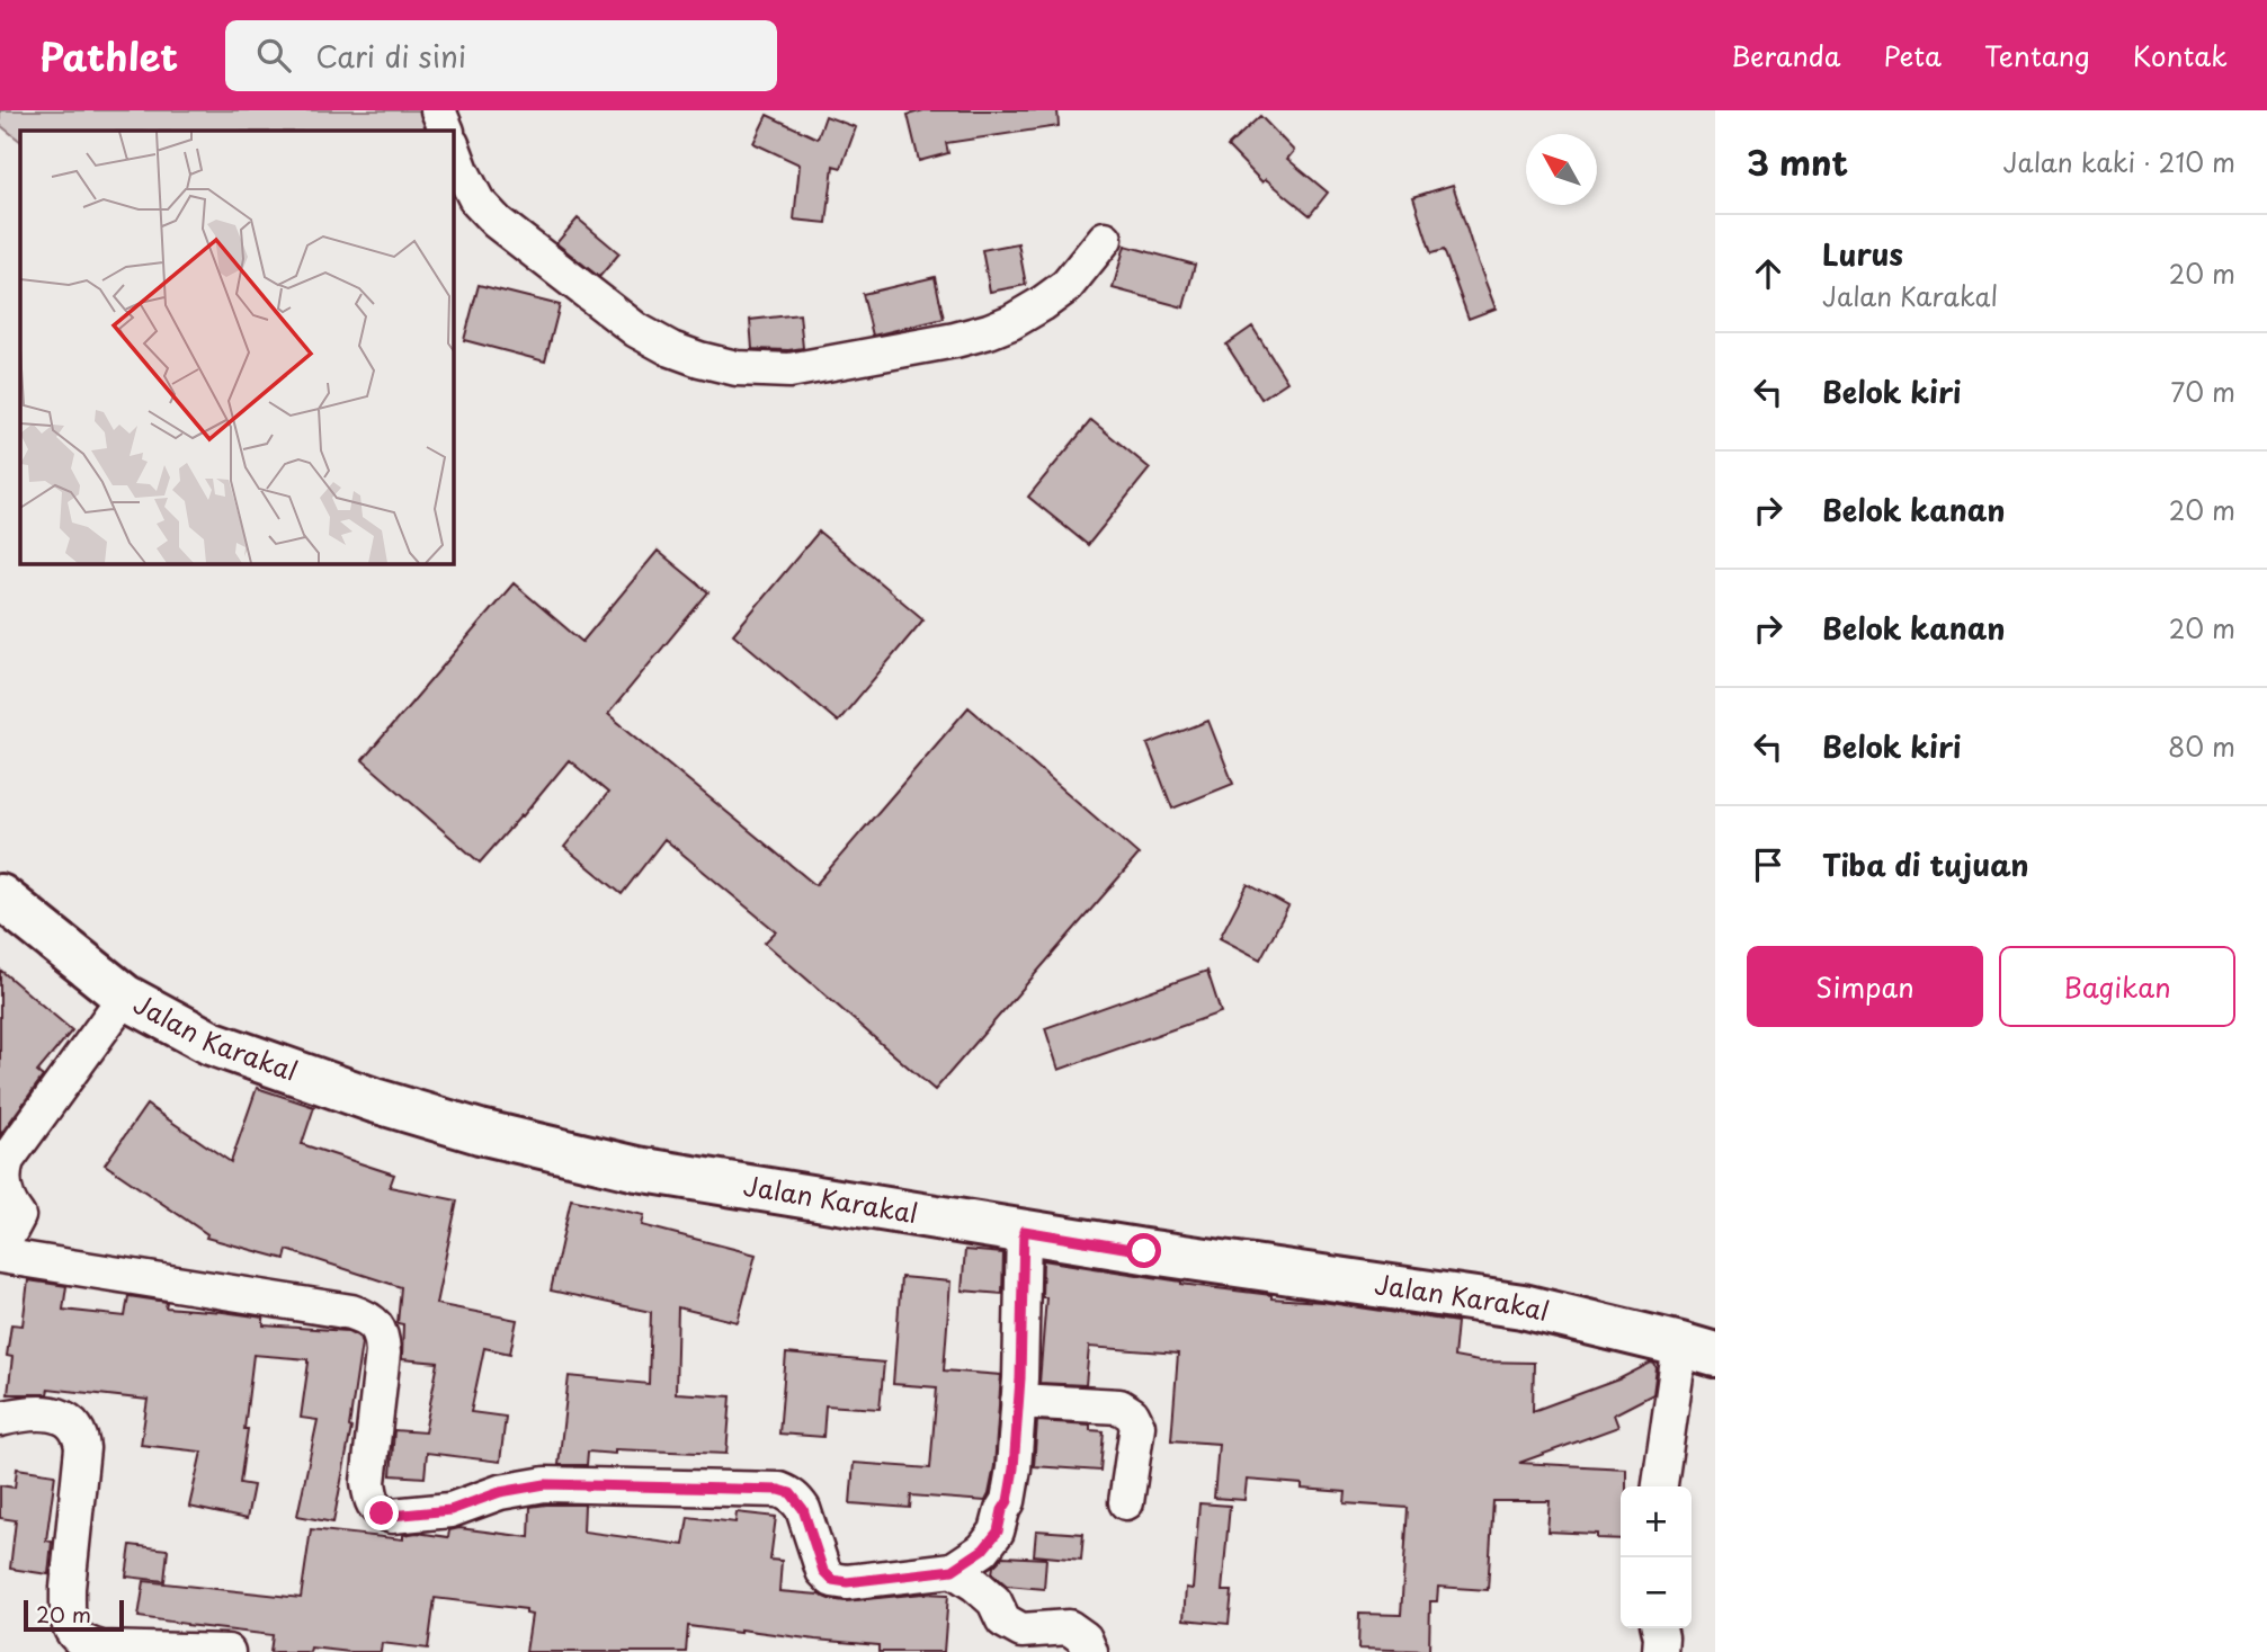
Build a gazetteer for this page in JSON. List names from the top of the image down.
{
  "streets": {
    "main road": ["Jalan Karakal"]
  },
  "scale_bar": "20 m",
  "north": "top left",
  "page": {
    "header": "Pathlet",
    "search": "Cari di sini",
    "nav": [
      "Beranda",
      "Peta",
      "Tentang",
      "Kontak"
    ],
    "heading": ["3 mnt", "Jalan kaki · 210 m"],
    "list": [
      ["Lurus", "Jalan Karakal", "20 m"],
      ["Belok kiri", "70 m"],
      ["Belok kanan", "20 m"],
      ["Belok kanan", "20 m"],
      ["Belok kiri", "80 m"],
      "Tiba di tujuan"
    ],
    "buttons": ["Simpan", "Bagikan"],
    "map_buttons": ["+", "−"],
    "scale": "20 m"
  }
}
